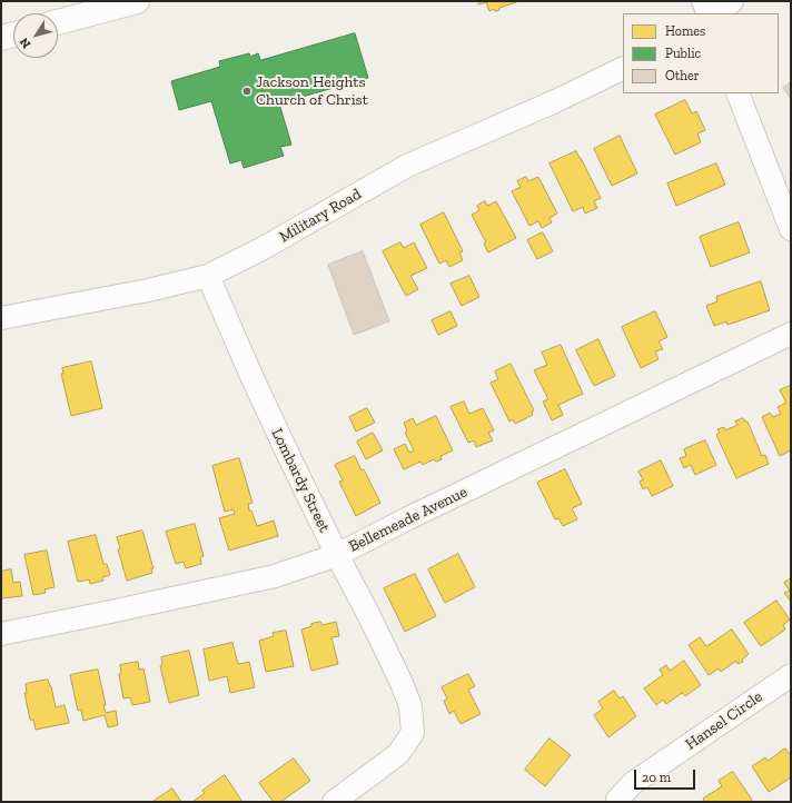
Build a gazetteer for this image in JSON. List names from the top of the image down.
{
  "streets": {
    "street": [
      "Military Road",
      "Lombardy Street",
      "Bellemeade Avenue",
      "Hansel Circle"
    ]
  },
  "crossings": [
    ["Military Road", "Lombardy Street"],
    ["Lombardy Street", "Bellemeade Avenue"]
  ],
  "places": ["Jackson Heights Church of Christ"],
  "legend": ["Homes", "Public", "Other"],
  "scale_bar": "20 m",
  "north": "bottom left"
}
